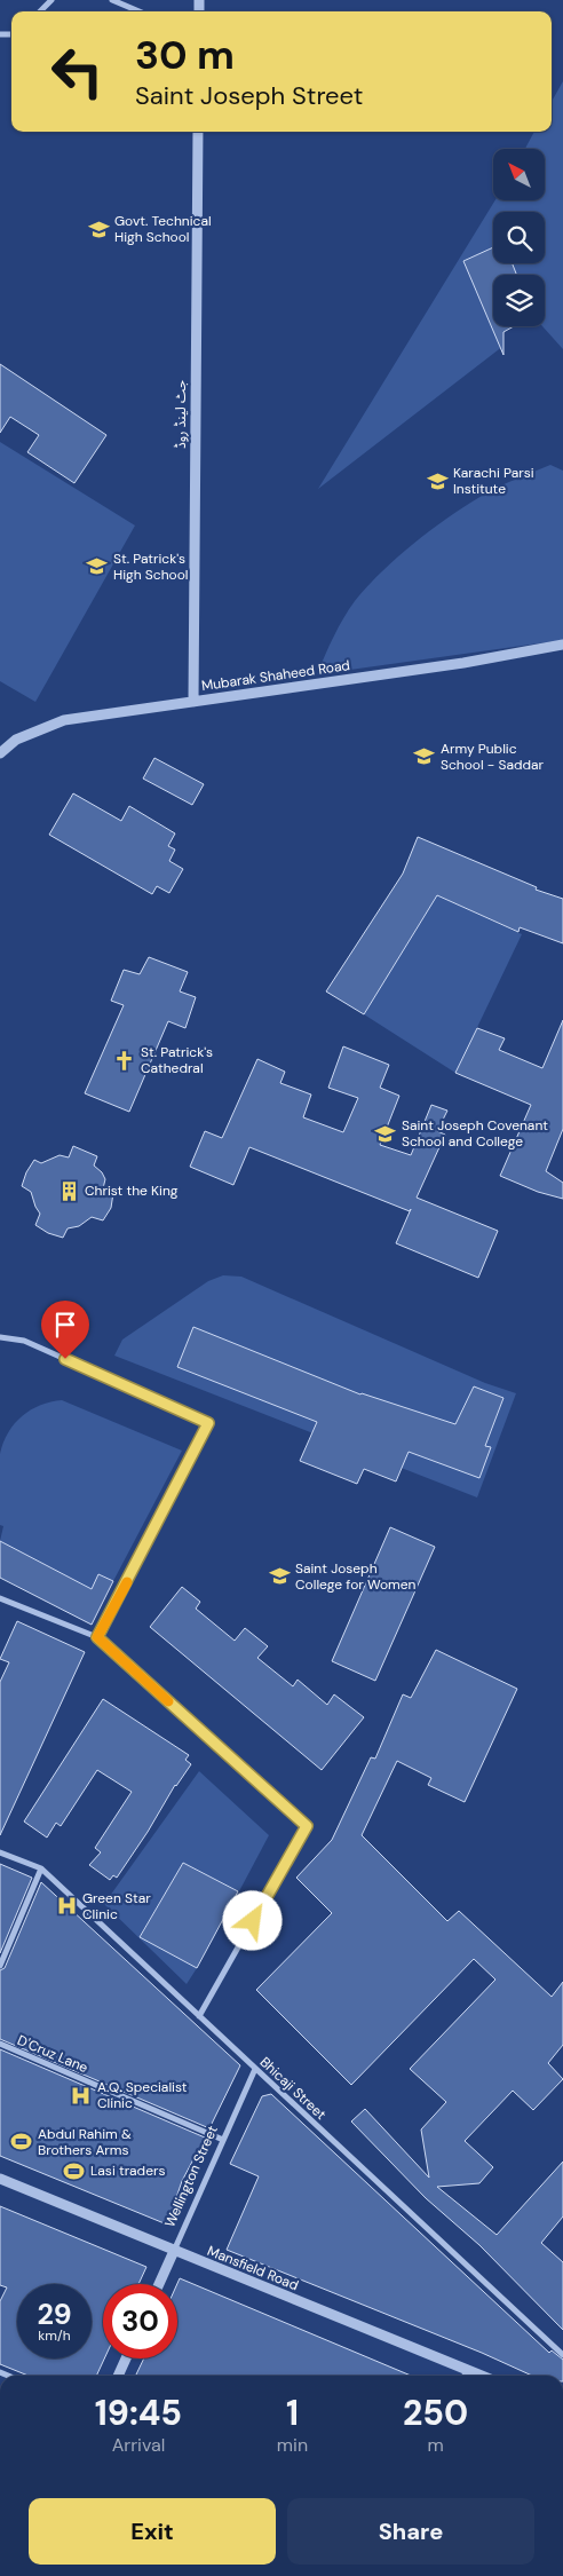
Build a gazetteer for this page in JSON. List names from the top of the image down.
{
  "streets": {
    "street": [
      "جٹ لینڈ روڈ",
      "Mubarak Shaheed Road",
      "D'Cruz Lane",
      "Bhicaji Street",
      "Wellington Street",
      "Mansfield Road"
    ]
  },
  "crossings": [
    ["جٹ لینڈ روڈ", "Mubarak Shaheed Road"],
    ["D'Cruz Lane", "Wellington Street"],
    ["Bhicaji Street", "Wellington Street"],
    ["Wellington Street", "Mansfield Road"]
  ],
  "places": {
    "school or university": [
      "Govt. Technical High School",
      "Karachi Parsi Institute",
      "St. Patrick's High School",
      "Army Public School - Saddar",
      "Saint Joseph Covenant School and College",
      "Saint Joseph College for Women"
    ],
    "church": ["St. Patrick's Cathedral"],
    "building": ["Christ the King"],
    "hospital": ["Green Star Clinic", "A.Q. Specialist Clinic"],
    "sports": ["Abdul Rahim & Brothers Arms", "Lasi traders"]
  },
  "north": "top left",
  "page": {
    "turn": ["30 m", "Saint Joseph Street"],
    "speed": "29 km/h",
    "limit": "30",
    "eta": [
      "19:45",
      "Arrival",
      "1",
      "min",
      "250",
      "m"
    ],
    "buttons": ["Exit", "Share"]
  }
}
